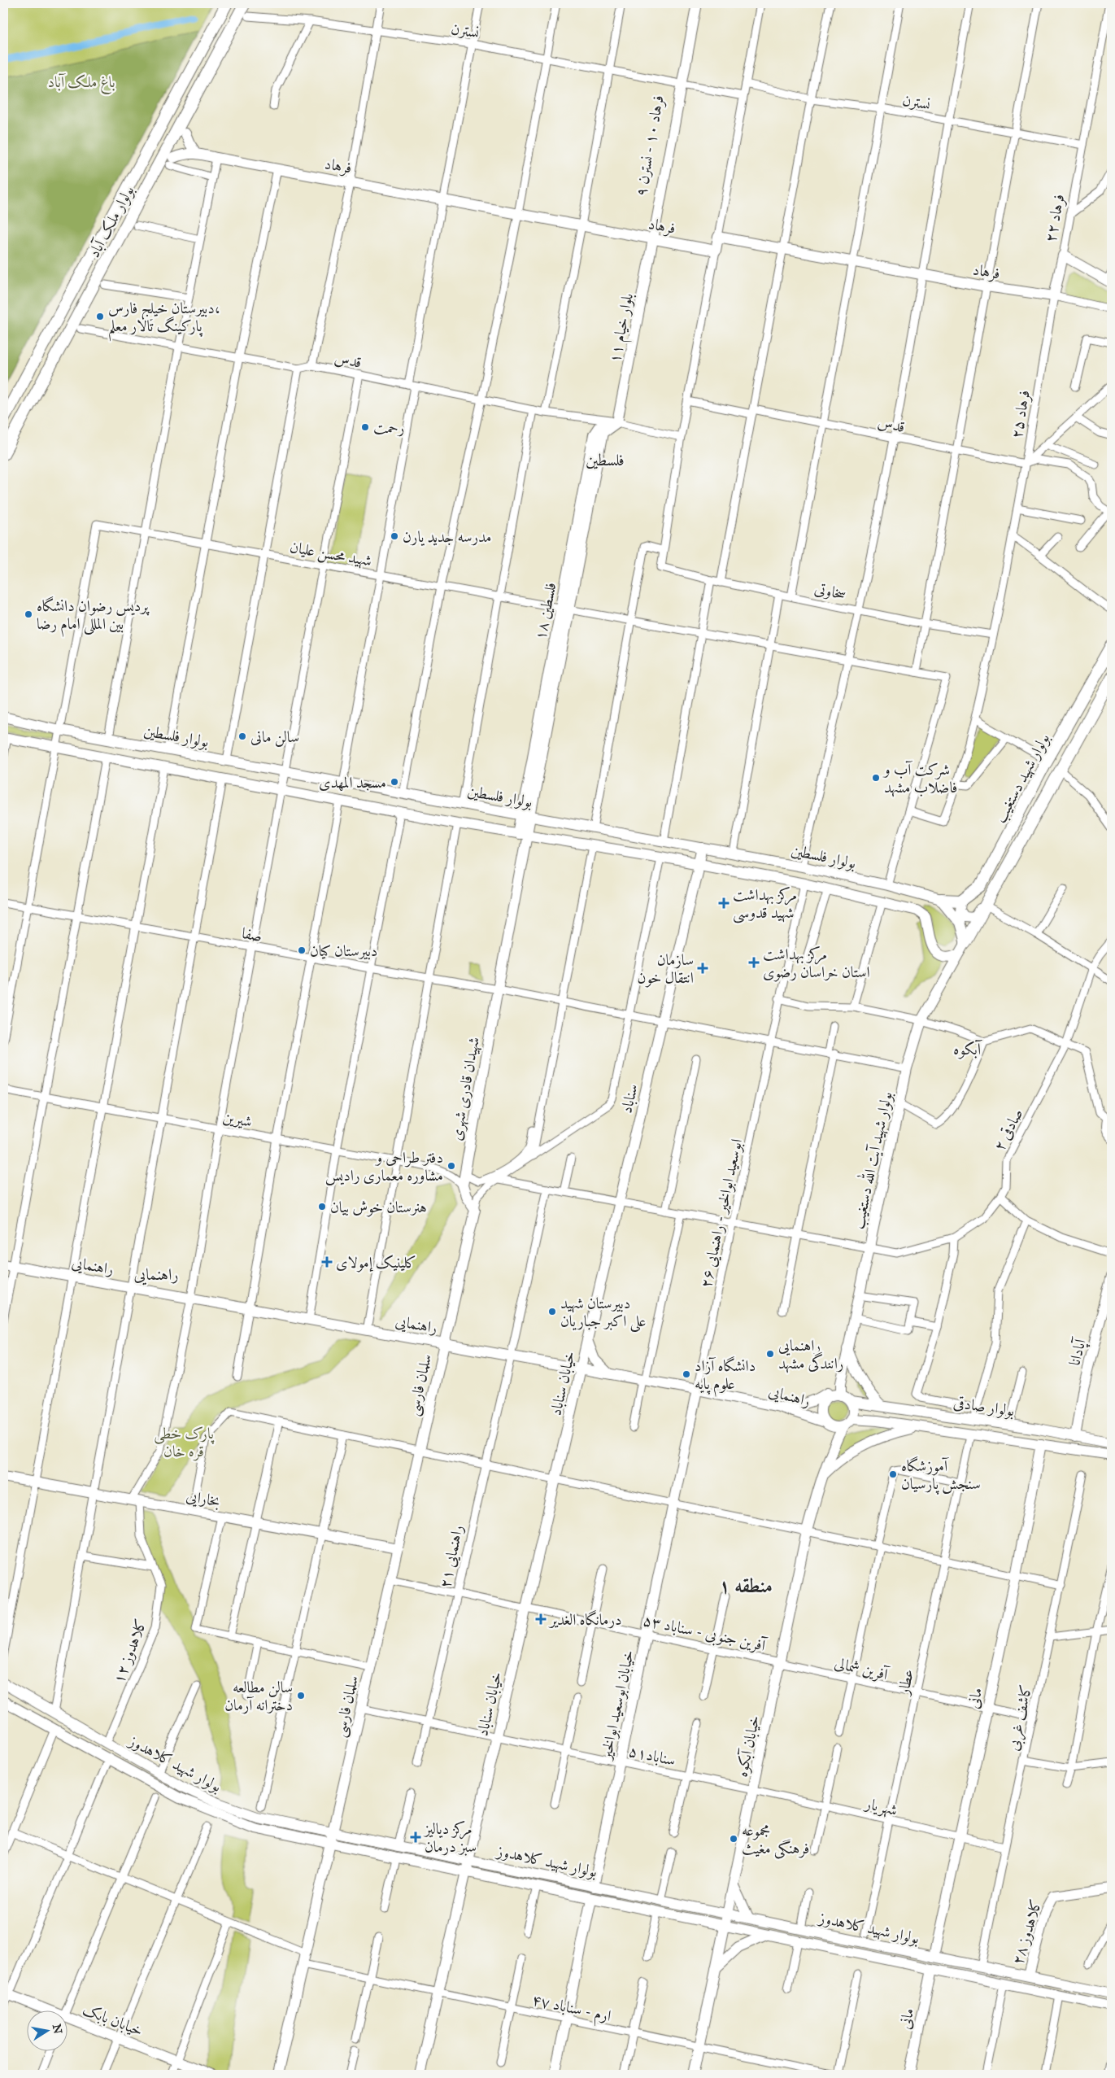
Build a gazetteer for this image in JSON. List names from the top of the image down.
{
  "streets": {
    "main road": [
      "فرهاد ۱۰ - نسترن ۹",
      "فرهاد",
      "فرهاد ۲۲",
      "بولوار ملک آباد",
      "بلوار خیام ۱۱",
      "فلسطین ۱۸",
      "بولوار فلسطین",
      "بولوار شهید دستغیب",
      "شهیدان قادری شهری",
      "سناباد",
      "بولوار شهید آیت الله دستغیب",
      "راهنمایی",
      "آپادانا",
      "خیابان سناباد",
      "سلمان فارسی",
      "بولوار صادقی",
      "بخارایی",
      "مانی",
      "خیابان ابوسعید ابوالخیر",
      "خیابان آبکوه",
      "بولوار شهید کلاهدوز",
      "کلاهدوز ۲۸",
      "خیابان بابک"
    ],
    "street": [
      "نسترن",
      "قدس",
      "فرهاد ۲۵",
      "شهید محسن علیان",
      "سخاوتی",
      "صفا",
      "شیرین",
      "صادقی ۲",
      "ابوسعید ابوالخیر - راهنمایی ۲۶",
      "راهنمایی ۲۱",
      "آفرین جنوبی - سناباد ۵۳",
      "کلاهدوز ۱۲",
      "آفرین شمالی",
      "عطار",
      "کاشف غربی",
      "سناباد۵۱",
      "شهریار",
      "ارم - سناباد ۴۷"
    ]
  },
  "crossings": [
    ["نسترن", "فرهاد ۱۰ - نسترن ۹"],
    ["نسترن", "فرهاد ۲۲"],
    ["فرهاد ۱۰ - نسترن ۹", "فرهاد"],
    ["فرهاد ۱۰ - نسترن ۹", "بلوار خیام ۱۱"],
    ["فرهاد", "فرهاد ۲۲"],
    ["فرهاد", "بلوار خیام ۱۱"],
    ["فرهاد", "فرهاد ۲۵"],
    ["فرهاد ۲۲", "فرهاد ۲۵"],
    ["بلوار خیام ۱۱", "قدس"],
    ["بلوار خیام ۱۱", "فلسطین ۱۸"],
    ["قدس", "فرهاد ۲۵"],
    ["قدس", "فلسطین ۱۸"],
    ["فرهاد ۲۵", "سخاوتی"],
    ["شهید محسن علیان", "فلسطین ۱۸"],
    ["شهید محسن علیان", "بولوار فلسطین"],
    ["فلسطین ۱۸", "بولوار فلسطین"],
    ["فلسطین ۱۸", "شهیدان قادری شهری"],
    ["بولوار فلسطین", "شهیدان قادری شهری"],
    ["بولوار فلسطین", "سناباد"],
    ["بولوار فلسطین", "بولوار شهید آیت الله دستغیب"],
    ["بولوار فلسطین", "ابوسعید ابوالخیر - راهنمایی ۲۶"],
    ["بولوار شهید دستغیب", "بولوار شهید آیت الله دستغیب"],
    ["صفا", "شهیدان قادری شهری"],
    ["صفا", "سناباد"],
    ["صفا", "بولوار شهید آیت الله دستغیب"],
    ["صفا", "ابوسعید ابوالخیر - راهنمایی ۲۶"],
    ["شهیدان قادری شهری", "شیرین"],
    ["سناباد", "صادقی ۲"],
    ["سناباد", "خیابان سناباد"],
    ["صادقی ۲", "بولوار شهید آیت الله دستغیب"],
    ["صادقی ۲", "ابوسعید ابوالخیر - راهنمایی ۲۶"],
    ["بولوار شهید آیت الله دستغیب", "راهنمایی"],
    ["بولوار شهید آیت الله دستغیب", "بولوار صادقی"],
    ["بولوار شهید آیت الله دستغیب", "خیابان آبکوه"],
    ["ابوسعید ابوالخیر - راهنمایی ۲۶", "راهنمایی"],
    ["ابوسعید ابوالخیر - راهنمایی ۲۶", "خیابان ابوسعید ابوالخیر"],
    ["راهنمایی", "خیابان سناباد"],
    ["راهنمایی", "سلمان فارسی"],
    ["راهنمایی", "بولوار صادقی"],
    ["راهنمایی", "راهنمایی ۲۱"],
    ["راهنمایی", "خیابان ابوسعید ابوالخیر"],
    ["راهنمایی", "خیابان آبکوه"],
    ["آپادانا", "بولوار صادقی"],
    ["خیابان سناباد", "آفرین جنوبی - سناباد ۵۳"],
    ["خیابان سناباد", "سناباد۵۱"],
    ["خیابان سناباد", "بولوار شهید کلاهدوز"],
    ["خیابان سناباد", "ارم - سناباد ۴۷"],
    ["سلمان فارسی", "بخارایی"],
    ["سلمان فارسی", "آفرین جنوبی - سناباد ۵۳"],
    ["سلمان فارسی", "سناباد۵۱"],
    ["سلمان فارسی", "بولوار شهید کلاهدوز"],
    ["سلمان فارسی", "ارم - سناباد ۴۷"],
    ["بولوار صادقی", "عطار"],
    ["بولوار صادقی", "مانی"],
    ["بولوار صادقی", "خیابان آبکوه"],
    ["بخارایی", "کلاهدوز ۱۲"],
    ["راهنمایی ۲۱", "آفرین جنوبی - سناباد ۵۳"],
    ["راهنمایی ۲۱", "سناباد۵۱"],
    ["آفرین جنوبی - سناباد ۵۳", "آفرین شمالی"],
    ["آفرین جنوبی - سناباد ۵۳", "خیابان ابوسعید ابوالخیر"],
    ["آفرین جنوبی - سناباد ۵۳", "خیابان آبکوه"],
    ["آفرین شمالی", "عطار"],
    ["آفرین شمالی", "مانی"],
    ["آفرین شمالی", "کاشف غربی"],
    ["آفرین شمالی", "خیابان آبکوه"],
    ["عطار", "شهریار"],
    ["مانی", "بولوار شهید کلاهدوز"],
    ["مانی", "شهریار"],
    ["خیابان ابوسعید ابوالخیر", "سناباد۵۱"],
    ["خیابان ابوسعید ابوالخیر", "بولوار شهید کلاهدوز"],
    ["کاشف غربی", "بولوار شهید کلاهدوز"],
    ["کاشف غربی", "شهریار"],
    ["خیابان آبکوه", "سناباد۵۱"],
    ["خیابان آبکوه", "بولوار شهید کلاهدوز"],
    ["خیابان آبکوه", "شهریار"],
    ["خیابان آبکوه", "ارم - سناباد ۴۷"],
    ["سناباد۵۱", "شهریار"],
    ["بولوار شهید کلاهدوز", "کلاهدوز ۲۸"]
  ],
  "districts": [
    "فلسطین",
    "آبکوه",
    "راهنمایی",
    "منطقه ۱"
  ],
  "parks": ["باغ ملک آباد", "پارک خطی قره خان"],
  "places": {
    "other": [
      "دبیرستان خیلج فارس، پارکینگ تالار معلم",
      "رحمت",
      "مدرسه جدید یارن",
      "پردیس رضوان دانشگاه بین المللی امام رضا",
      "سالن مانی",
      "شرکت آب و فاضلاب مشهد",
      "مسجد المهدی",
      "دبیرستان کیان",
      "دفتر طراحی و مشاوره معماری رادیس",
      "هنرستان خوش بیان",
      "دبیرستان شهید علی اکبر جباریان",
      "راهنمایی رانندگی مشهد",
      "دانشگاه آزاد علوم پایه",
      "آموزشگاه سنجش پارسیان",
      "سالن مطالعه دخترانه آرمان",
      "مجموعه فرهنگی مغیث"
    ],
    "health": [
      "مرکز بهداشت شهید قدوسی",
      "مرکز بهداشت استان خراسان رضوی",
      "سازمان انتقال خون",
      "کلینیک إمولای",
      "درمانگاه الغدیر",
      "مرکز دیالیز سبز درمان"
    ]
  },
  "north": "right"
}
